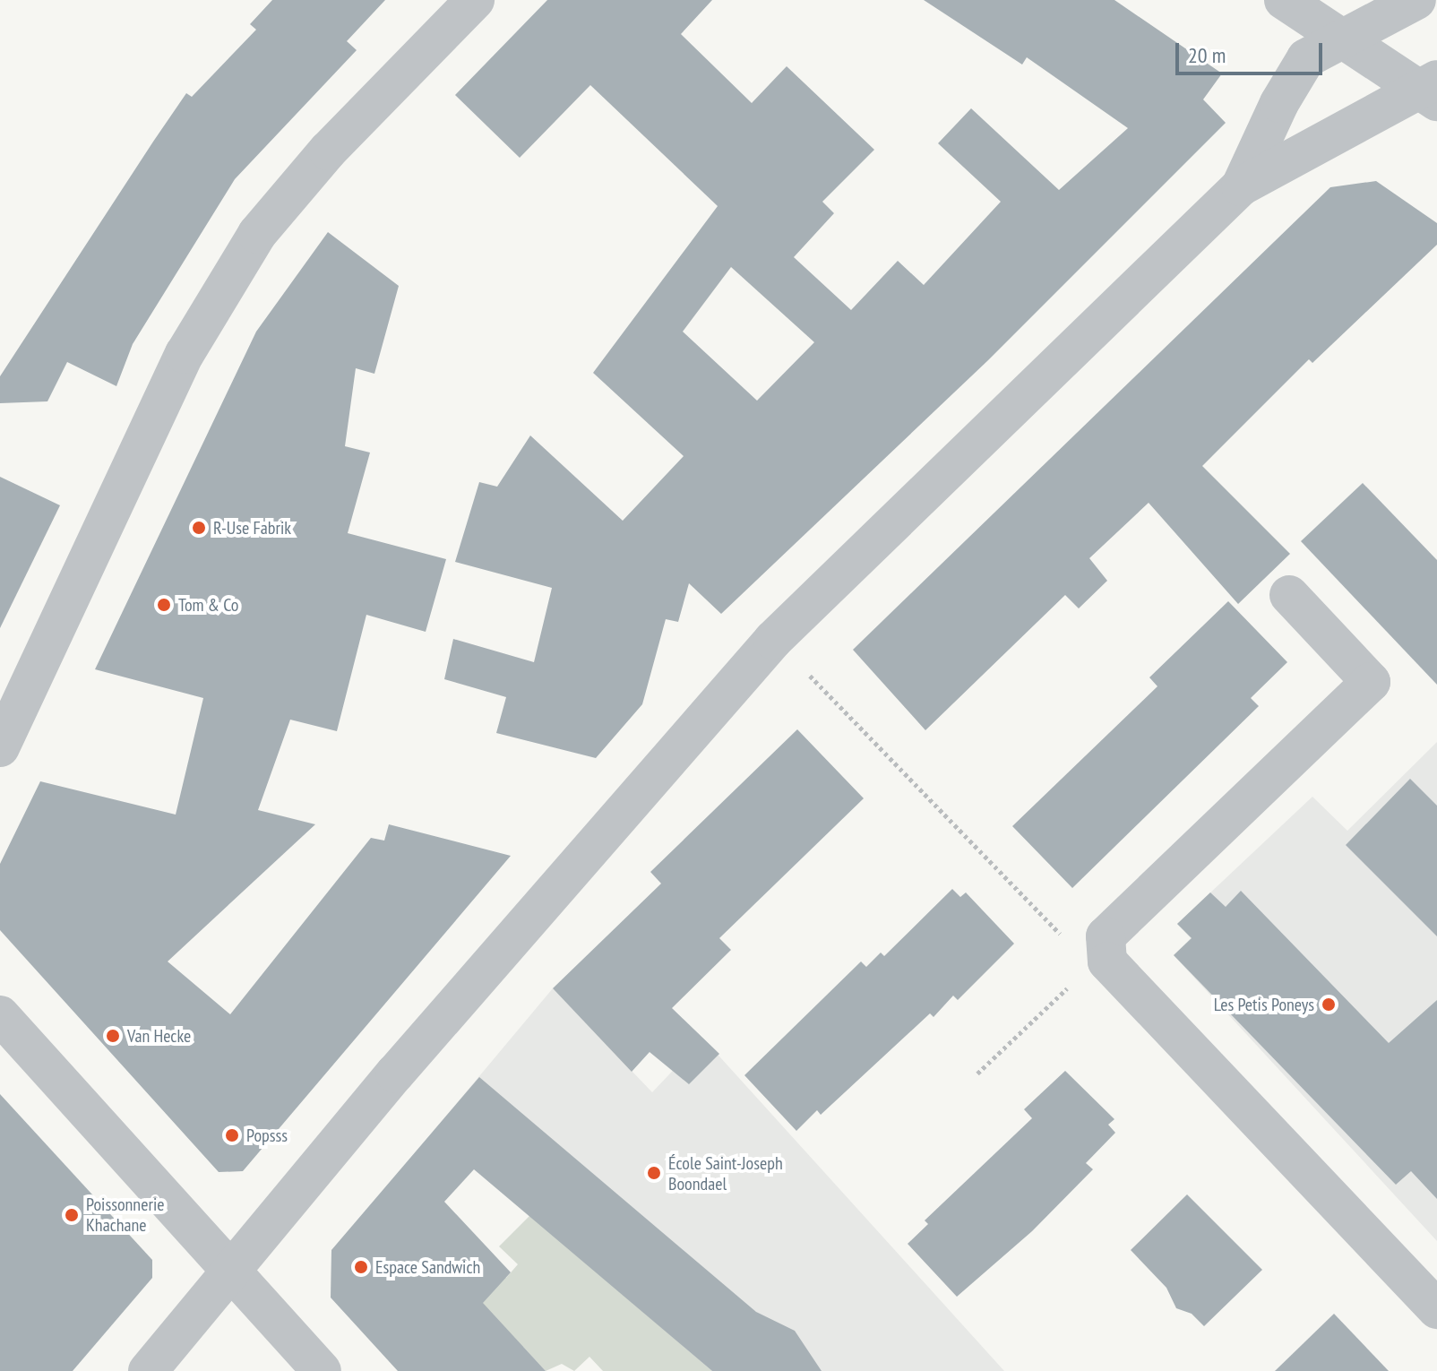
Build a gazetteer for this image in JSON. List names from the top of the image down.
{
  "places": [
    "R-Use Fabrik",
    "Tom & Co",
    "Les Petis Poneys",
    "Van Hecke",
    "Popsss",
    "École Saint-Joseph Boondael",
    "Poissonnerie Khachane",
    "Espace Sandwich"
  ],
  "scale_bar": "20 m"
}
